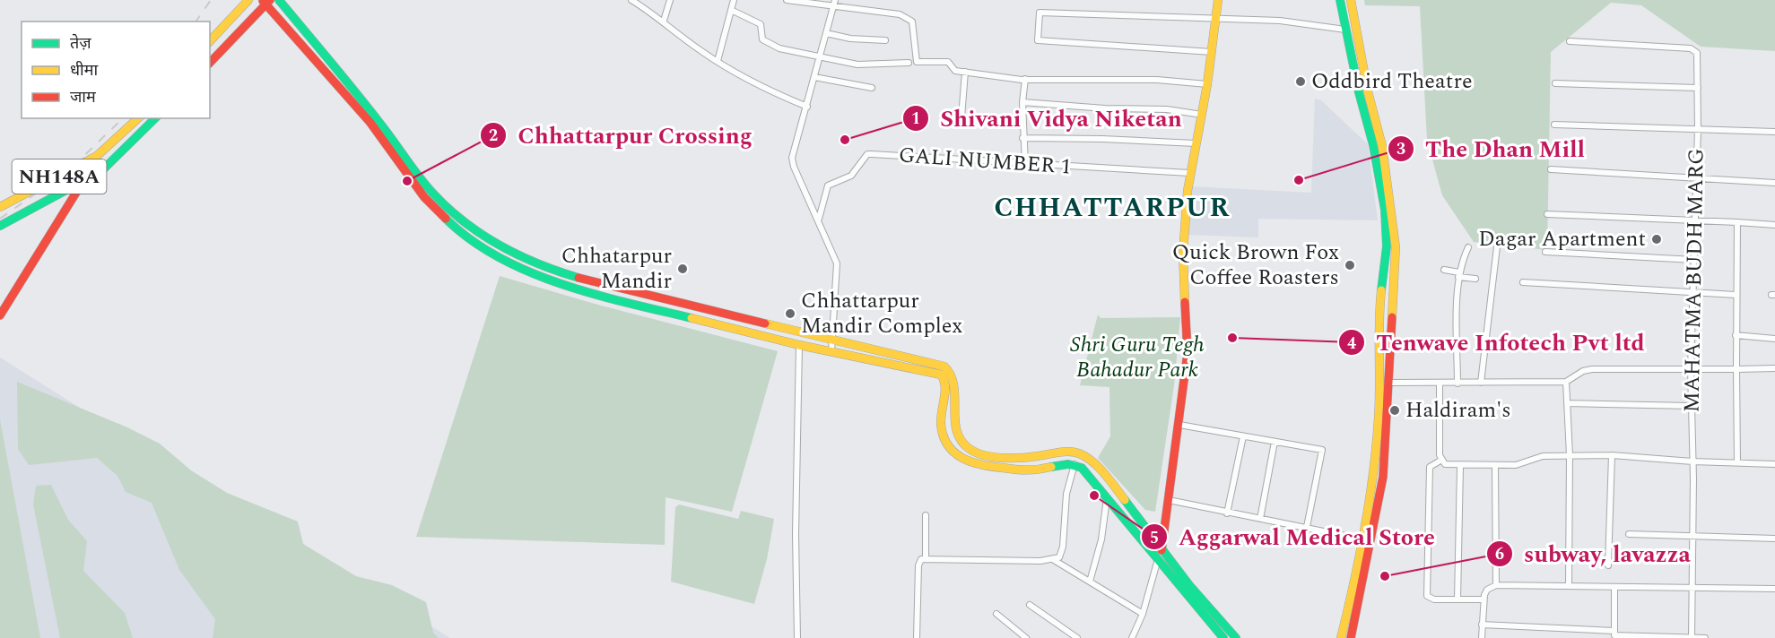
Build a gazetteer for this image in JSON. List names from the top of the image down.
{
  "streets": {
    "main road": ["NH148A"],
    "street": ["GALI NUMBER 1", "MAHATMA BUDH MARG"]
  },
  "districts": ["CHHATTARPUR"],
  "parks": ["Shri Guru Tegh Bahadur Park"],
  "places": [
    "Oddbird Theatre",
    "Shivani Vidya Niketan",
    "The Dhan Mill",
    "Chhattarpur Crossing",
    "Dagar Apartment",
    "Quick Brown Fox Coffee Roasters",
    "Chhatarpur Mandir",
    "Chhattarpur Mandir Complex",
    "Tenwave Infotech Pvt ltd",
    "Haldiram's",
    "Aggarwal Medical Store",
    "subway, lavazza"
  ],
  "legend": ["तेज़", "धीमा", "जाम"]
}
